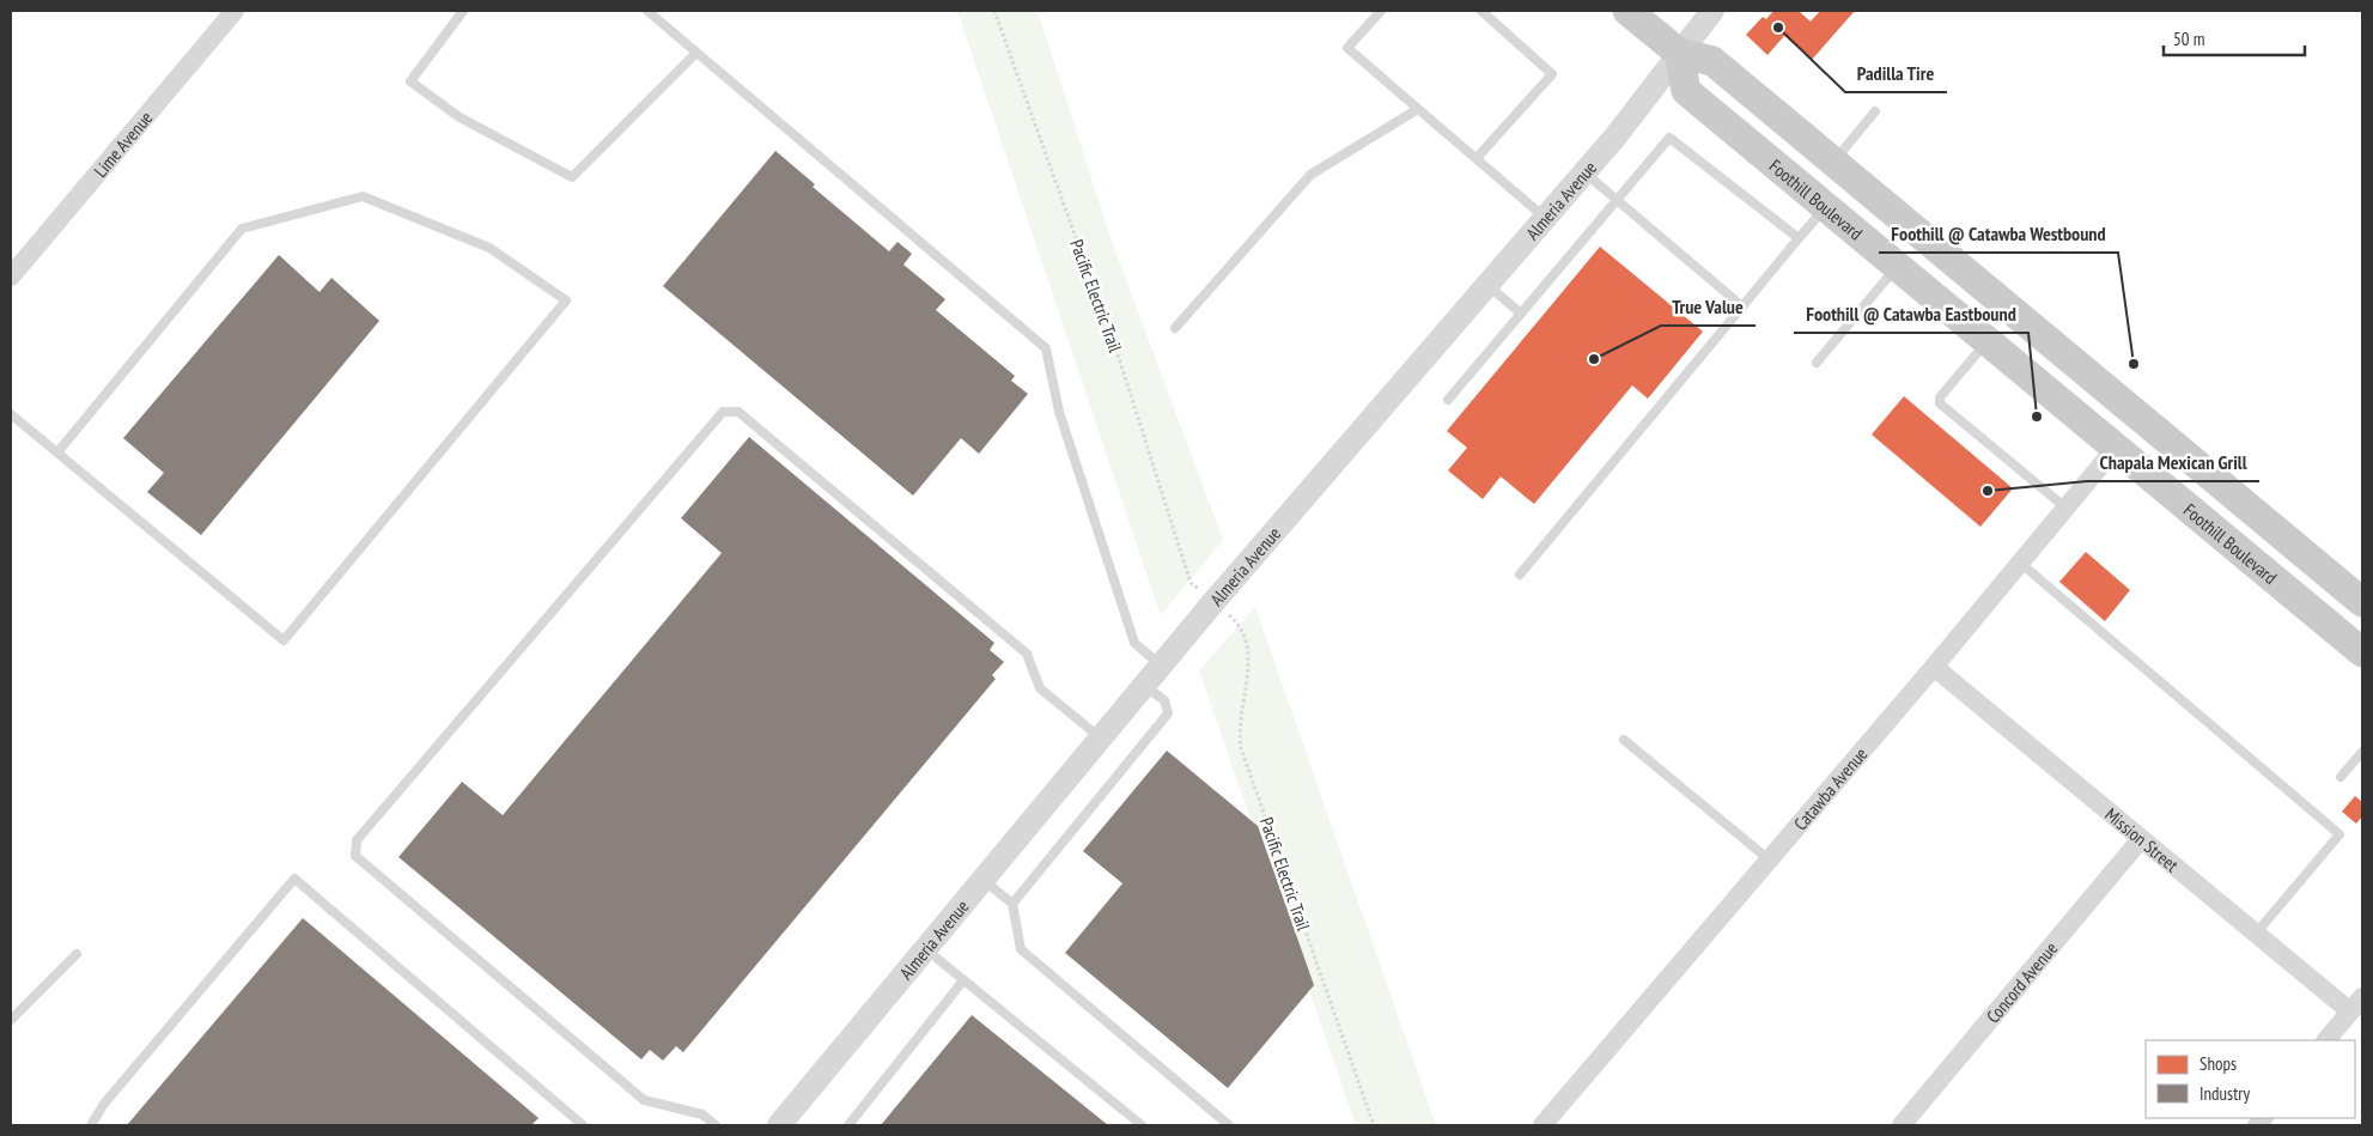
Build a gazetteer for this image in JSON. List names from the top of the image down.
{
  "streets": {
    "main road": ["Foothill Boulevard"],
    "street": [
      "Lime Avenue",
      "Almeria Avenue",
      "Catawba Avenue",
      "Mission Street",
      "Concord Avenue"
    ],
    "path": ["Pacific Electric Trail"]
  },
  "crossings": [
    ["Foothill Boulevard", "Almeria Avenue"],
    ["Foothill Boulevard", "Catawba Avenue"],
    ["Catawba Avenue", "Mission Street"],
    ["Mission Street", "Concord Avenue"]
  ],
  "places": [
    "Padilla Tire",
    "True Value",
    "Foothill @ Catawba Westbound",
    "Foothill @ Catawba Eastbound",
    "Chapala Mexican Grill"
  ],
  "legend": ["Shops", "Industry"],
  "scale_bar": "50 m"
}
